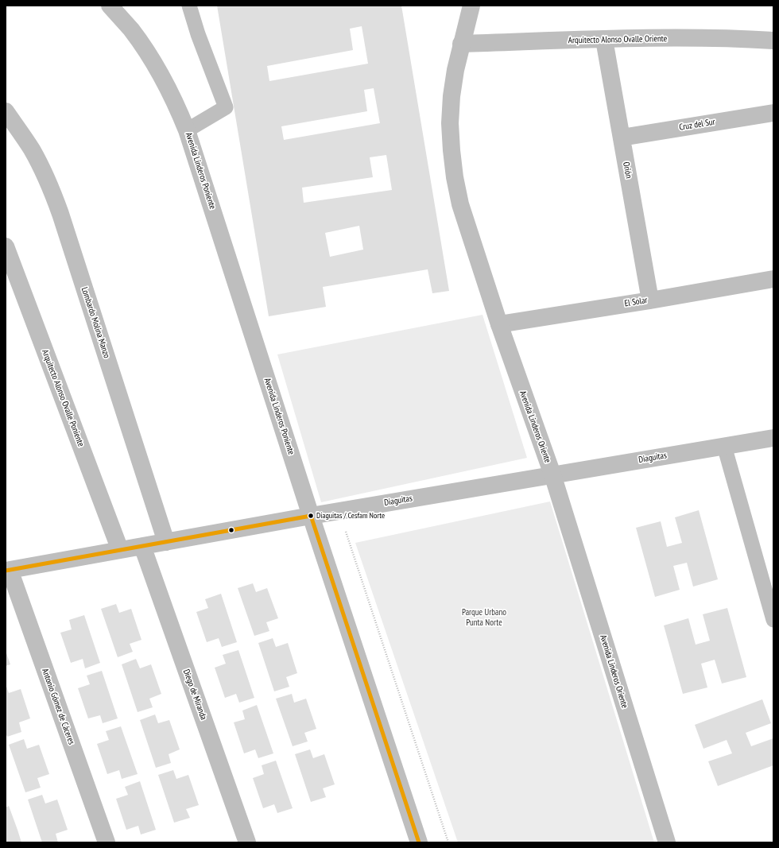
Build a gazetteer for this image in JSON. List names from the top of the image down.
{
  "streets": {
    "street": [
      "Arquitecto Alonso Ovalle Oriente",
      "Cruz del Sur",
      "Orión",
      "Avenida Linderos Poniente",
      "El Solar",
      "Lombardo Molina Manzo",
      "Arquitecto Alonso Ovalle Poniente",
      "Avenida Linderos Oriente",
      "Diaguitas",
      "Diego de Miranda",
      "Antonio Gómez de Cáceres"
    ]
  },
  "crossings": [
    ["Arquitecto Alonso Ovalle Oriente", "Orión"],
    ["Arquitecto Alonso Ovalle Oriente", "Avenida Linderos Oriente"],
    ["Cruz del Sur", "Orión"],
    ["Orión", "El Solar"],
    ["Avenida Linderos Poniente", "Diaguitas"],
    ["El Solar", "Avenida Linderos Oriente"],
    ["Lombardo Molina Manzo", "Diaguitas"],
    ["Arquitecto Alonso Ovalle Poniente", "Diaguitas"],
    ["Avenida Linderos Oriente", "Diaguitas"],
    ["Diaguitas", "Diego de Miranda"],
    ["Diaguitas", "Antonio Gómez de Cáceres"]
  ],
  "parks": ["Parque Urbano Punta Norte"],
  "places": ["Diaguitas / Cesfam Norte"]
}
